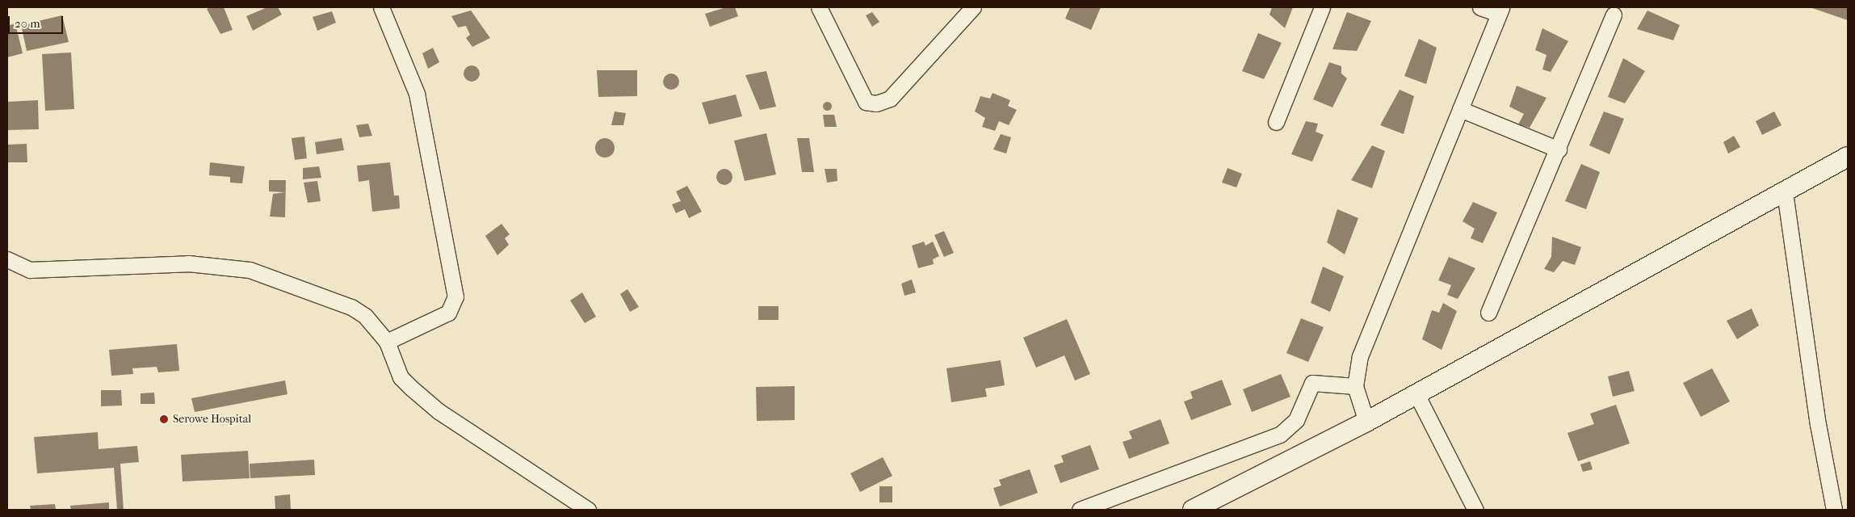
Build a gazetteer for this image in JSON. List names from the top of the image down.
{
  "places": ["Serowe Hospital"],
  "scale_bar": "20 m"
}
